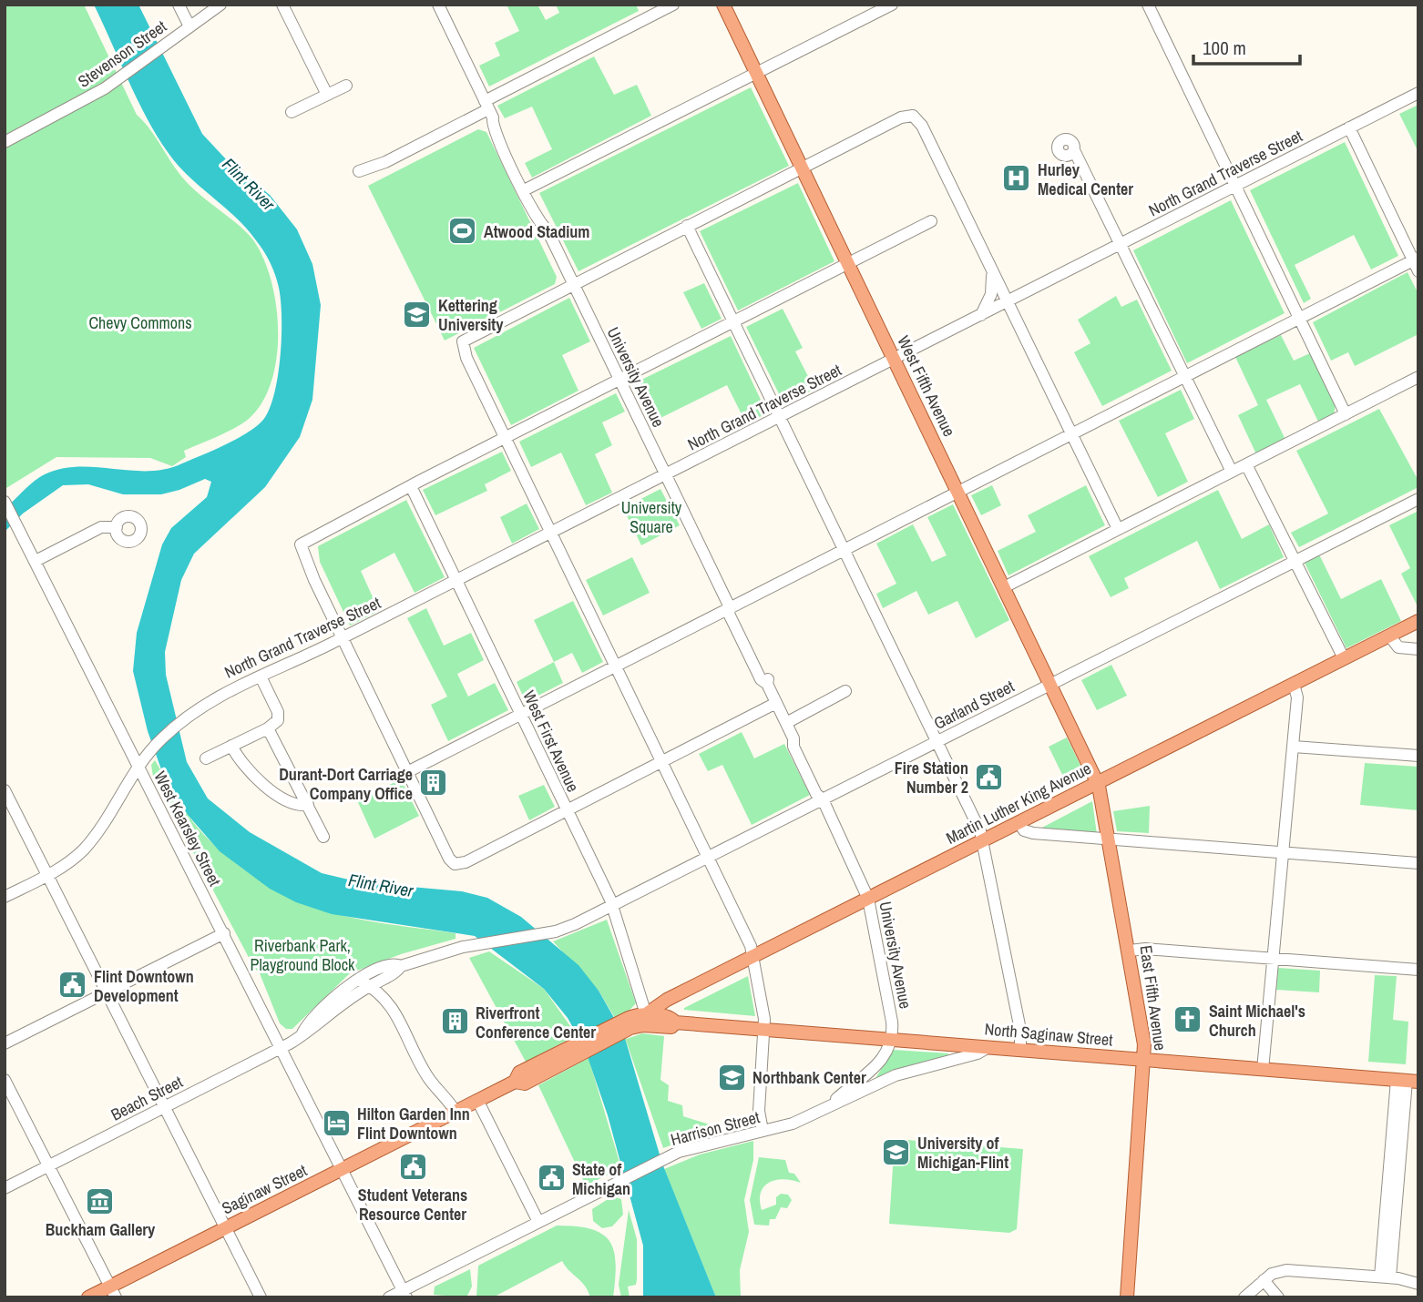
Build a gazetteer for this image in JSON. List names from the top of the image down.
{
  "streets": {
    "main road": [
      "West Fifth Avenue",
      "Martin Luther King Avenue",
      "East Fifth Avenue",
      "North Saginaw Street",
      "Saginaw Street"
    ],
    "street": [
      "Stevenson Street",
      "North Grand Traverse Street",
      "University Avenue",
      "Garland Street",
      "West First Avenue",
      "West Kearsley Street",
      "Beach Street",
      "Harrison Street"
    ]
  },
  "crossings": [
    ["North Grand Traverse Street", "University Avenue"],
    ["North Grand Traverse Street", "West Fifth Avenue"],
    ["North Grand Traverse Street", "West First Avenue"],
    ["North Grand Traverse Street", "West Kearsley Street"],
    ["University Avenue", "Garland Street"],
    ["University Avenue", "Martin Luther King Avenue"],
    ["University Avenue", "North Saginaw Street"],
    ["West Fifth Avenue", "Garland Street"],
    ["West Fifth Avenue", "Martin Luther King Avenue"],
    ["West Fifth Avenue", "East Fifth Avenue"],
    ["Garland Street", "West First Avenue"],
    ["Garland Street", "Beach Street"],
    ["West First Avenue", "Martin Luther King Avenue"],
    ["West First Avenue", "North Saginaw Street"],
    ["Martin Luther King Avenue", "East Fifth Avenue"],
    ["Martin Luther King Avenue", "North Saginaw Street"],
    ["Martin Luther King Avenue", "Saginaw Street"],
    ["West Kearsley Street", "Beach Street"],
    ["West Kearsley Street", "Harrison Street"],
    ["West Kearsley Street", "Saginaw Street"],
    ["East Fifth Avenue", "North Saginaw Street"],
    ["North Saginaw Street", "Harrison Street"]
  ],
  "water": ["Flint River"],
  "parks": ["Chevy Commons", "University Square", "Riverbank Park, Playground Block"],
  "places": {
    "hospital": ["Hurley Medical Center"],
    "sports": ["Atwood Stadium"],
    "school or university": ["Kettering University", "Northbank Center", "University of Michigan-Flint"],
    "public building": [
      "Fire Station Number 2",
      "Flint Downtown Development",
      "Student Veterans Resource Center",
      "State of Michigan"
    ],
    "building": ["Durant-Dort Carriage Company Office", "Riverfront Conference Center"],
    "church": ["Saint Michael's Church"],
    "hotel": ["Hilton Garden Inn Flint Downtown"],
    "museum": ["Buckham Gallery"]
  },
  "scale_bar": "100 m"
}
